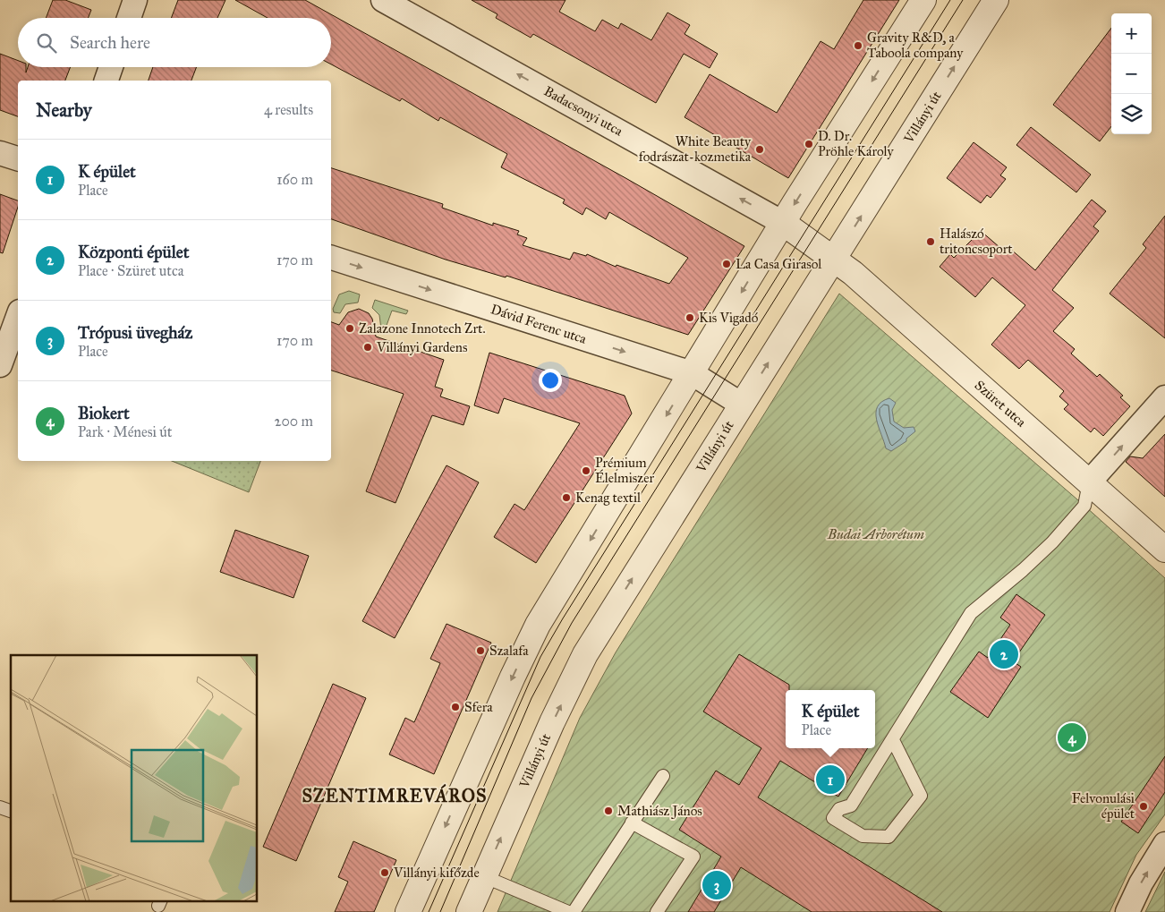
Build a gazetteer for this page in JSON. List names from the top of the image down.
{
  "streets": {
    "street": [
      "Badacsonyi utca",
      "Villányi út",
      "Dávid Ferenc utca",
      "Szüret utca"
    ]
  },
  "crossings": [
    ["Badacsonyi utca", "Szüret utca"],
    ["Villányi út", "Dávid Ferenc utca"],
    ["Villányi út", "Szüret utca"]
  ],
  "one_way": ["Badacsonyi utca", "Dávid Ferenc utca"],
  "districts": ["SZENTIMREVÁROS"],
  "parks": ["Budai Arborétum"],
  "places": [
    "Gravity R&D, a Taboola company",
    "D. Dr. Pröhle Károly",
    "White Beauty fodrászat-kozmetika",
    "Halászó tritoncsoport",
    "La Casa Girasol",
    "Kis Vigadó",
    "Zalazone Innotech Zrt.",
    "Villányi Gardens",
    "Prémium Élelmiszer",
    "Kenag textil",
    "Szalafa",
    "Sfera",
    "Felvonulási épület",
    "Mathiász János",
    "Villányi kifőzde"
  ],
  "page": {
    "map_buttons": ["+", "−"],
    "search": "Search here",
    "heading": ["Nearby", "4 results"],
    "list": [
      {
        "mark": "1",
        "name": "K épület",
        "note": "Place",
        "value": "160 m"
      },
      {
        "mark": "2",
        "name": "Központi épület",
        "note": "Place · Szüret utca",
        "value": "170 m"
      },
      {
        "mark": "3",
        "name": "Trópusi üvegház",
        "note": "Place",
        "value": "170 m"
      },
      {
        "mark": "4",
        "name": "Biokert",
        "note": "Park · Ménesi út",
        "value": "200 m"
      }
    ],
    "pins": [
      "2",
      "4",
      "1",
      "3"
    ],
    "popup": ["K épület", "Place"]
  }
}
